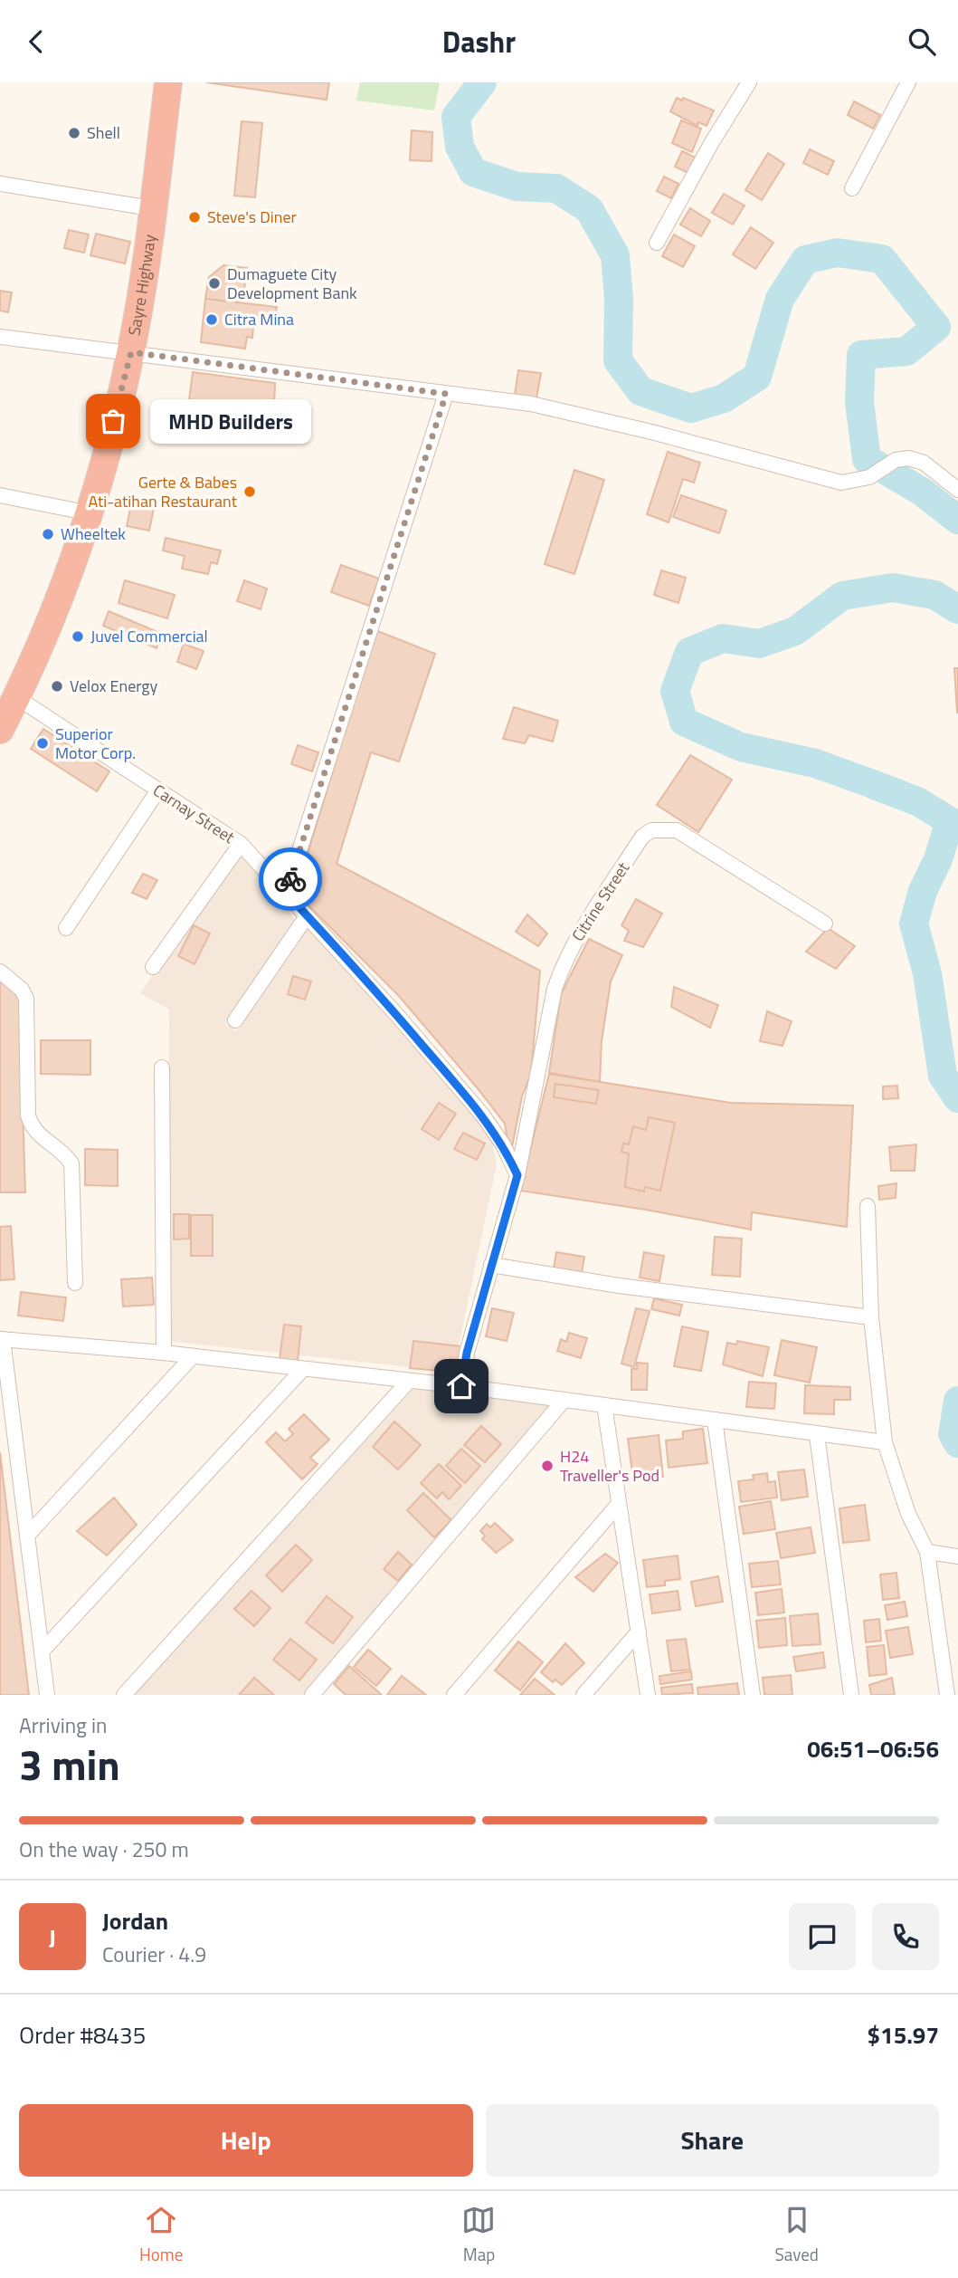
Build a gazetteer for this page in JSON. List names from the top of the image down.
{
  "streets": {
    "highway": ["Sayre Highway"],
    "street": ["Carnay Street", "Citrine Street"]
  },
  "crossings": [
    ["Sayre Highway", "Carnay Street"],
    ["Carnay Street", "Citrine Street"]
  ],
  "places": [
    "Shell",
    "Steve's Diner",
    "Dumaguete City Development Bank",
    "Citra Mina",
    "MHD Builders",
    "Gerte & Babes Ati-atihan Restaurant",
    "Wheeltek",
    "Juvel Commercial",
    "Velox Energy",
    "Superior Motor Corp.",
    "H24 Traveller's Pod"
  ],
  "page": {
    "header": "Dashr",
    "bubble": "MHD Builders",
    "heading": ["3 min", "Arriving in", "06:51–06:56"],
    "panel": [
      "Jordan",
      "Courier · 4.9",
      "Order #8435",
      "$15.97"
    ],
    "bar": "On the way · 250 m",
    "round": "J",
    "buttons": ["Help", "Share"],
    "tabs": ["Home", "Map", "Saved"]
  }
}
